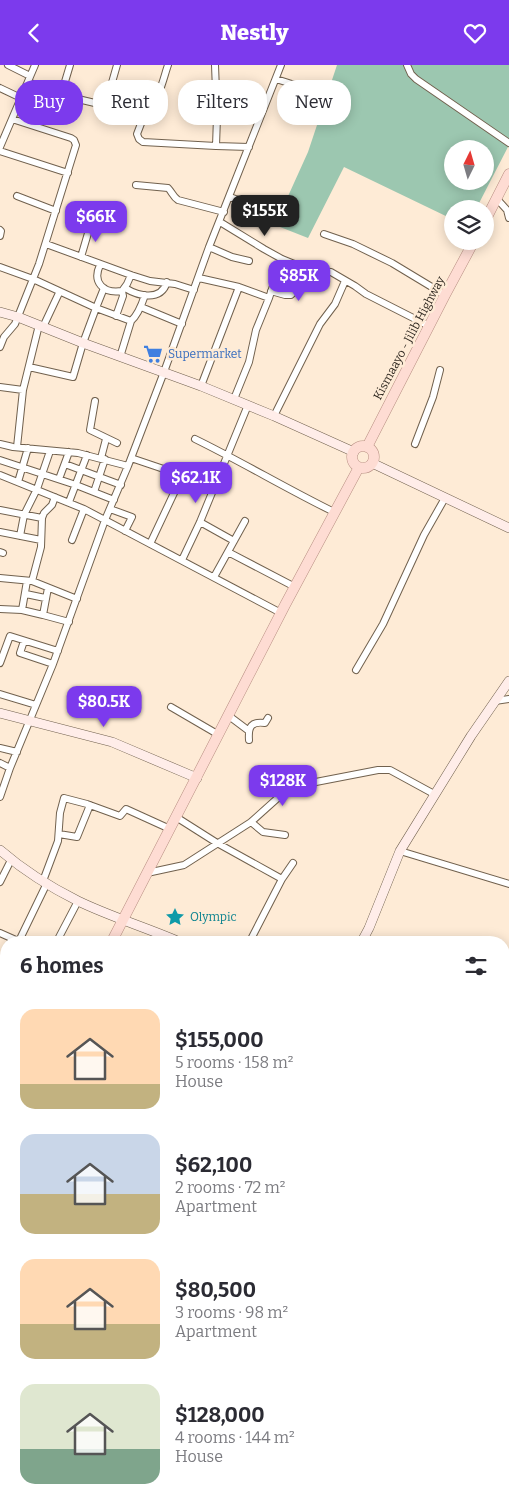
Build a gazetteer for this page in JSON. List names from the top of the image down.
{
  "streets": {
    "main road": ["Kismaayo - Jilib Highway"]
  },
  "places": {
    "supermarket": ["Supermarket"],
    "place": ["Olympic"]
  },
  "north": "top",
  "page": {
    "header": "Nestly",
    "chip": [
      "Buy",
      "Rent",
      "Filters",
      "New"
    ],
    "price": [
      "$155K",
      "$66K",
      "$85K",
      "$62.1K",
      "$80.5K",
      "$128K"
    ],
    "heading": "6 homes",
    "list": [
      {
        "name": "$155,000",
        "note": "5 rooms · 158 m² · House"
      },
      {
        "name": "$62,100",
        "note": "2 rooms · 72 m² · Apartment"
      },
      {
        "name": "$80,500",
        "note": "3 rooms · 98 m² · Apartment"
      },
      {
        "name": "$128,000",
        "note": "4 rooms · 144 m² · House"
      }
    ]
  }
}
